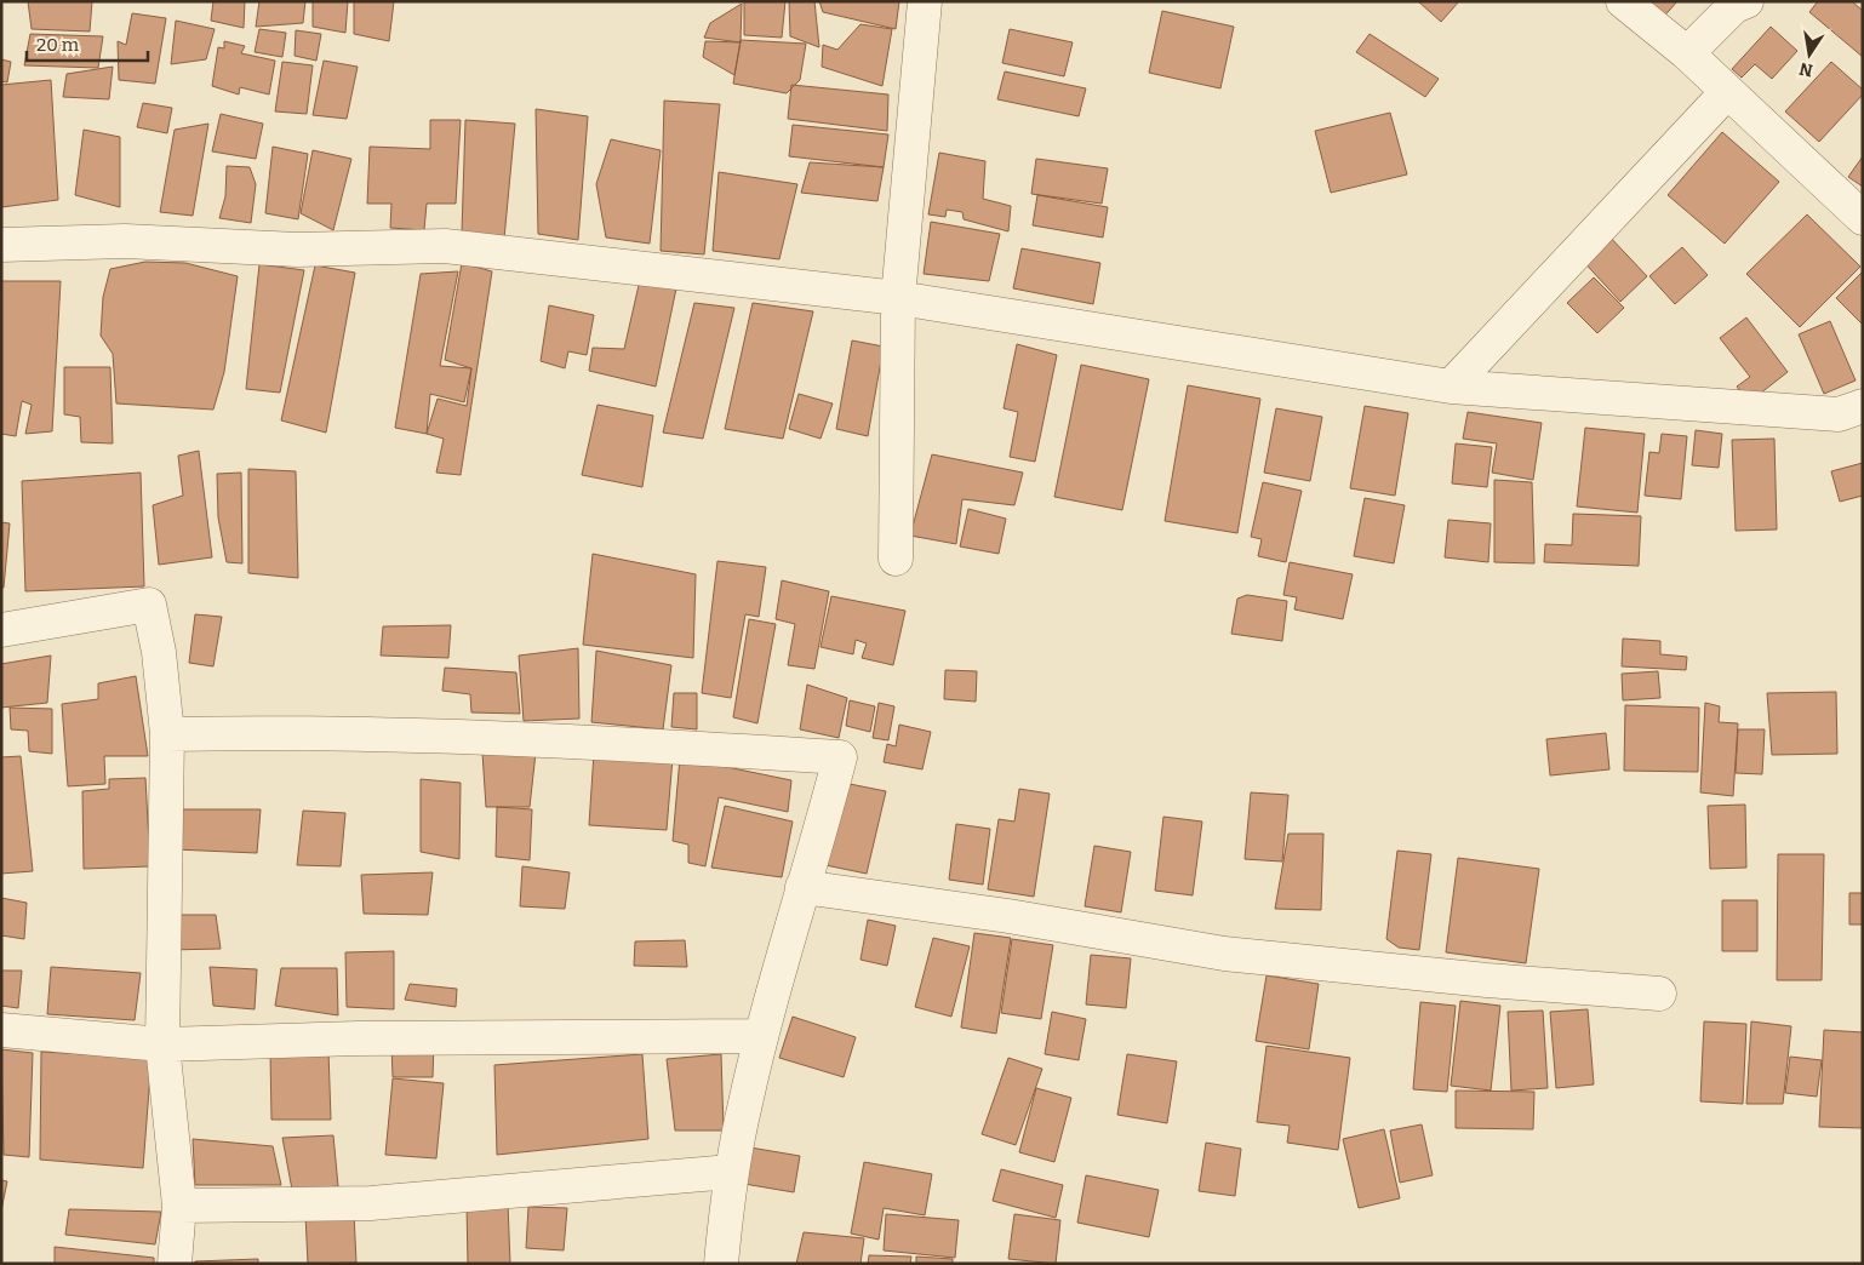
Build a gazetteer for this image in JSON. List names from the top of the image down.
{
  "scale_bar": "20 m",
  "north": "bottom"
}
